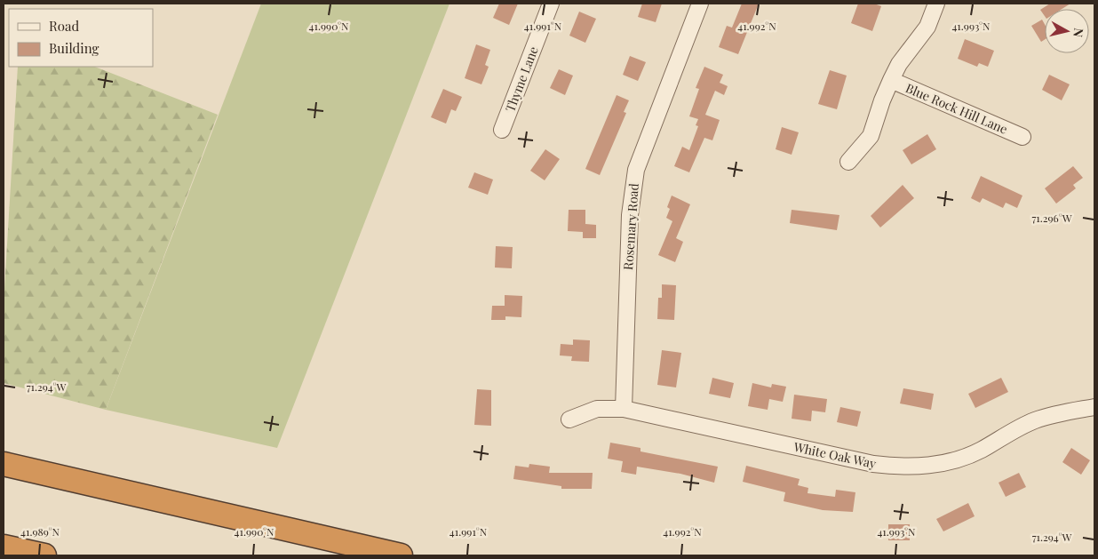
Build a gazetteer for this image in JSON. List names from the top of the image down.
{
  "streets": {
    "street": [
      "Thyme Lane",
      "Blue Rock Hill Lane",
      "Rosemary Road",
      "White Oak Way"
    ]
  },
  "crossings": [
    ["Rosemary Road", "White Oak Way"]
  ],
  "legend": ["Road", "Building"],
  "north": "right",
  "coordinates": [
    "41.990°N",
    "41.991°N",
    "41.992°N",
    "41.993°N",
    "71.296°W",
    "71.294°W",
    "41.989°N"
  ]
}
